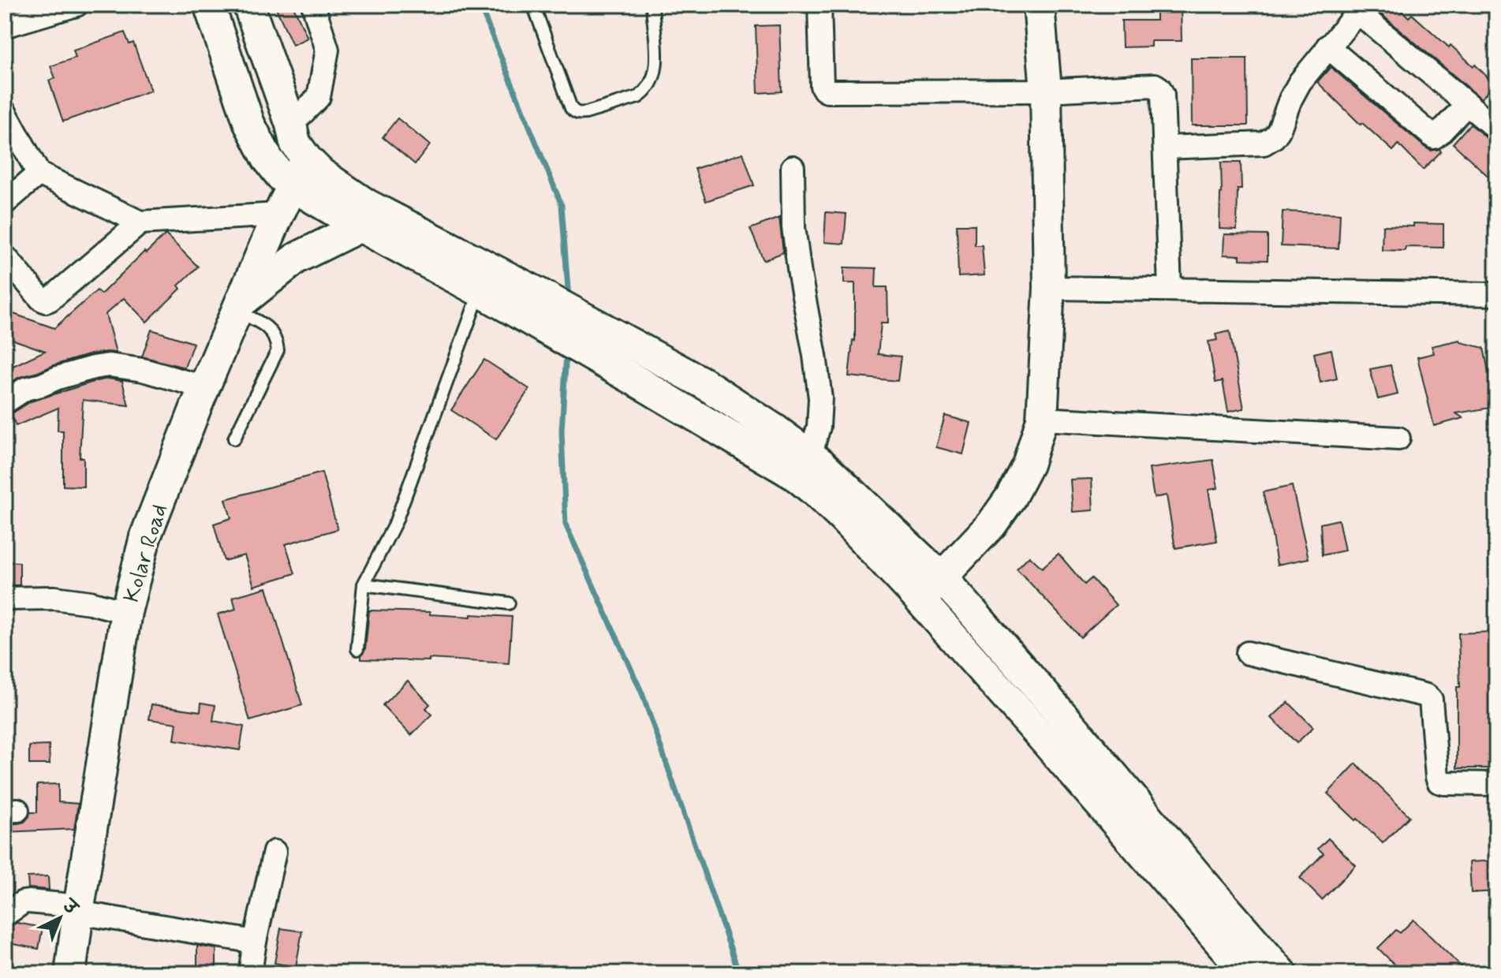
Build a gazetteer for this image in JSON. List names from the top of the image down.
{
  "streets": {
    "main road": ["Kolar Road"]
  },
  "north": "top right"
}
